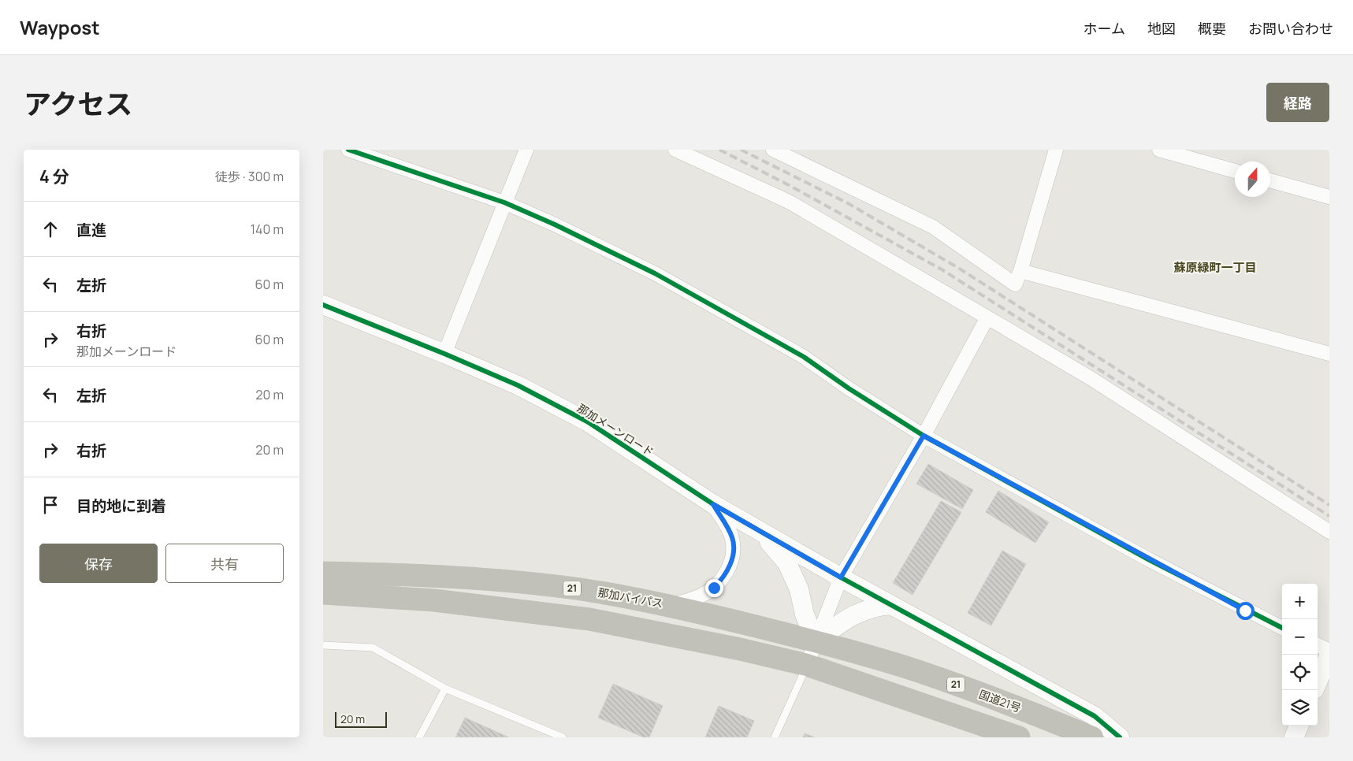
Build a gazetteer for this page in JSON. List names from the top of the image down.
{
  "streets": {
    "highway": ["21", "那加バイパス", "国道21号"],
    "street": ["那加メーンロード"]
  },
  "crossings": [
    ["那加バイパス", "国道21号"]
  ],
  "districts": ["蘇原緑町一丁目"],
  "scale_bar": "20 m",
  "north": "top",
  "page": {
    "header": "Waypost",
    "nav": [
      "ホーム",
      "地図",
      "概要",
      "お問い合わせ"
    ],
    "title": "アクセス",
    "buttons": [
      "経路",
      ["保存", "共有"]
    ],
    "heading": ["4 分", "徒歩 · 300 m"],
    "list": [
      ["直進", "140 m"],
      ["左折", "60 m"],
      ["右折", "那加メーンロード", "60 m"],
      ["左折", "20 m"],
      ["右折", "20 m"],
      "目的地に到着"
    ],
    "map_buttons": ["+", "−"],
    "scale": "20 m"
  }
}
